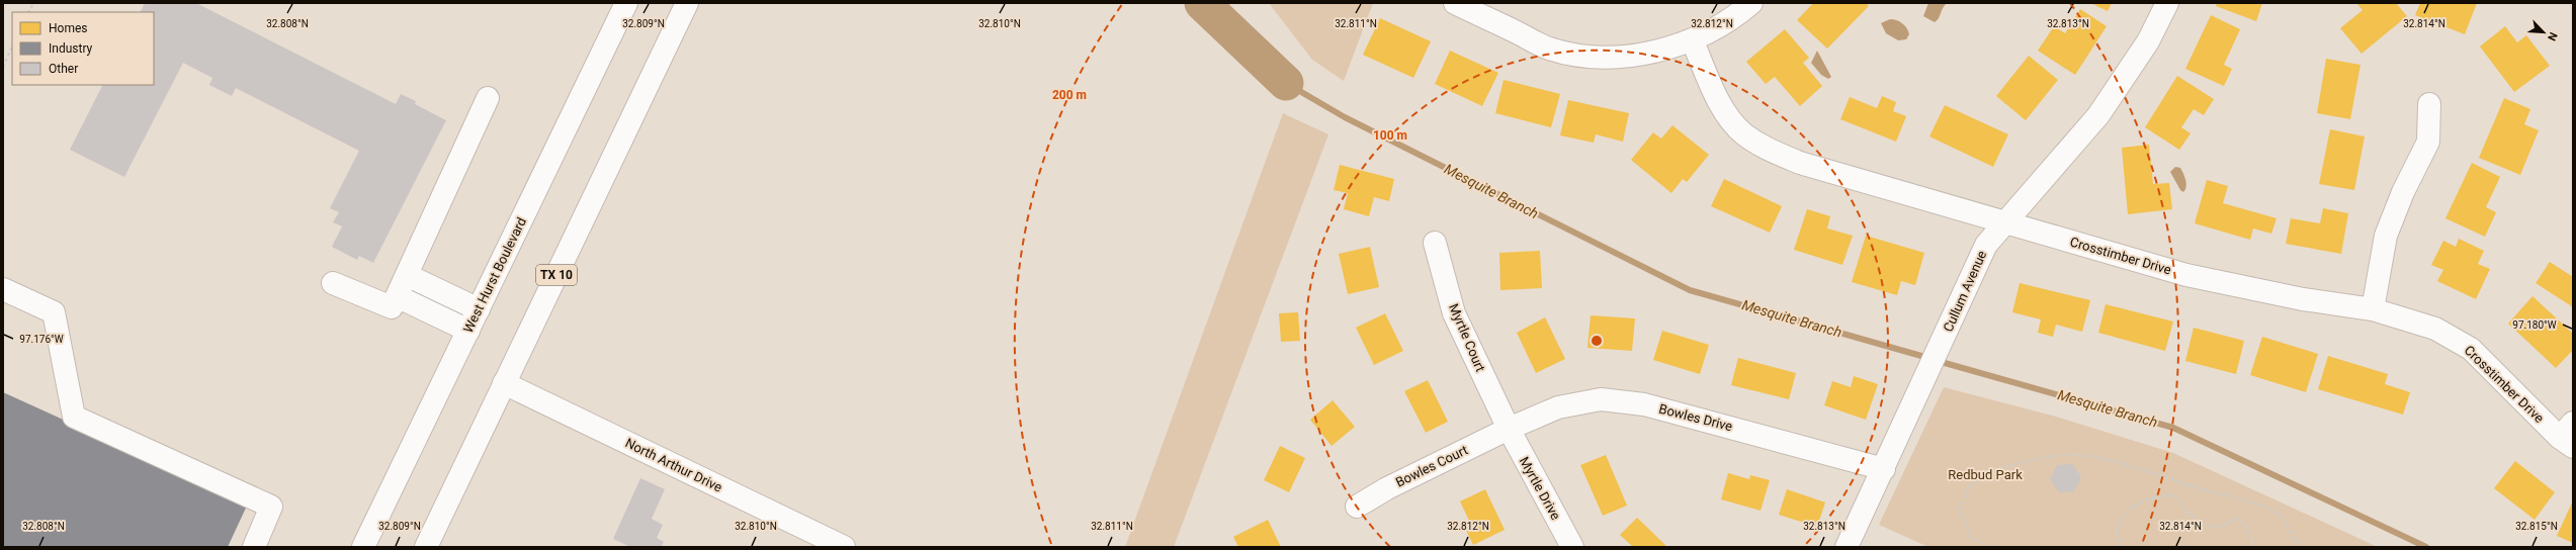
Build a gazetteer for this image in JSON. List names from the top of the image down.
{
  "streets": {
    "street": [
      "Crosstimber Drive",
      "West Hurst Boulevard",
      "TX 10",
      "Cullum Avenue",
      "Myrtle Court",
      "Bowles Drive",
      "North Arthur Drive",
      "Bowles Court",
      "Myrtle Drive"
    ]
  },
  "crossings": [
    ["Crosstimber Drive", "Cullum Avenue"],
    ["TX 10", "North Arthur Drive"],
    ["Cullum Avenue", "Bowles Drive"],
    ["Myrtle Court", "Bowles Drive"],
    ["Myrtle Court", "Bowles Court"],
    ["Myrtle Court", "Myrtle Drive"],
    ["Bowles Drive", "Bowles Court"],
    ["Bowles Drive", "Myrtle Drive"],
    ["Bowles Court", "Myrtle Drive"]
  ],
  "water": ["Mesquite Branch"],
  "parks": ["Redbud Park"],
  "legend": ["Homes", "Industry", "Other"],
  "north": "bottom right",
  "coordinates": [
    "32.808°N",
    "32.809°N",
    "32.810°N",
    "32.811°N",
    "32.812°N",
    "32.813°N",
    "32.814°N",
    "97.180°W",
    "97.176°W",
    "32.815°N"
  ],
  "rings": ["200 m", "100 m"]
}
